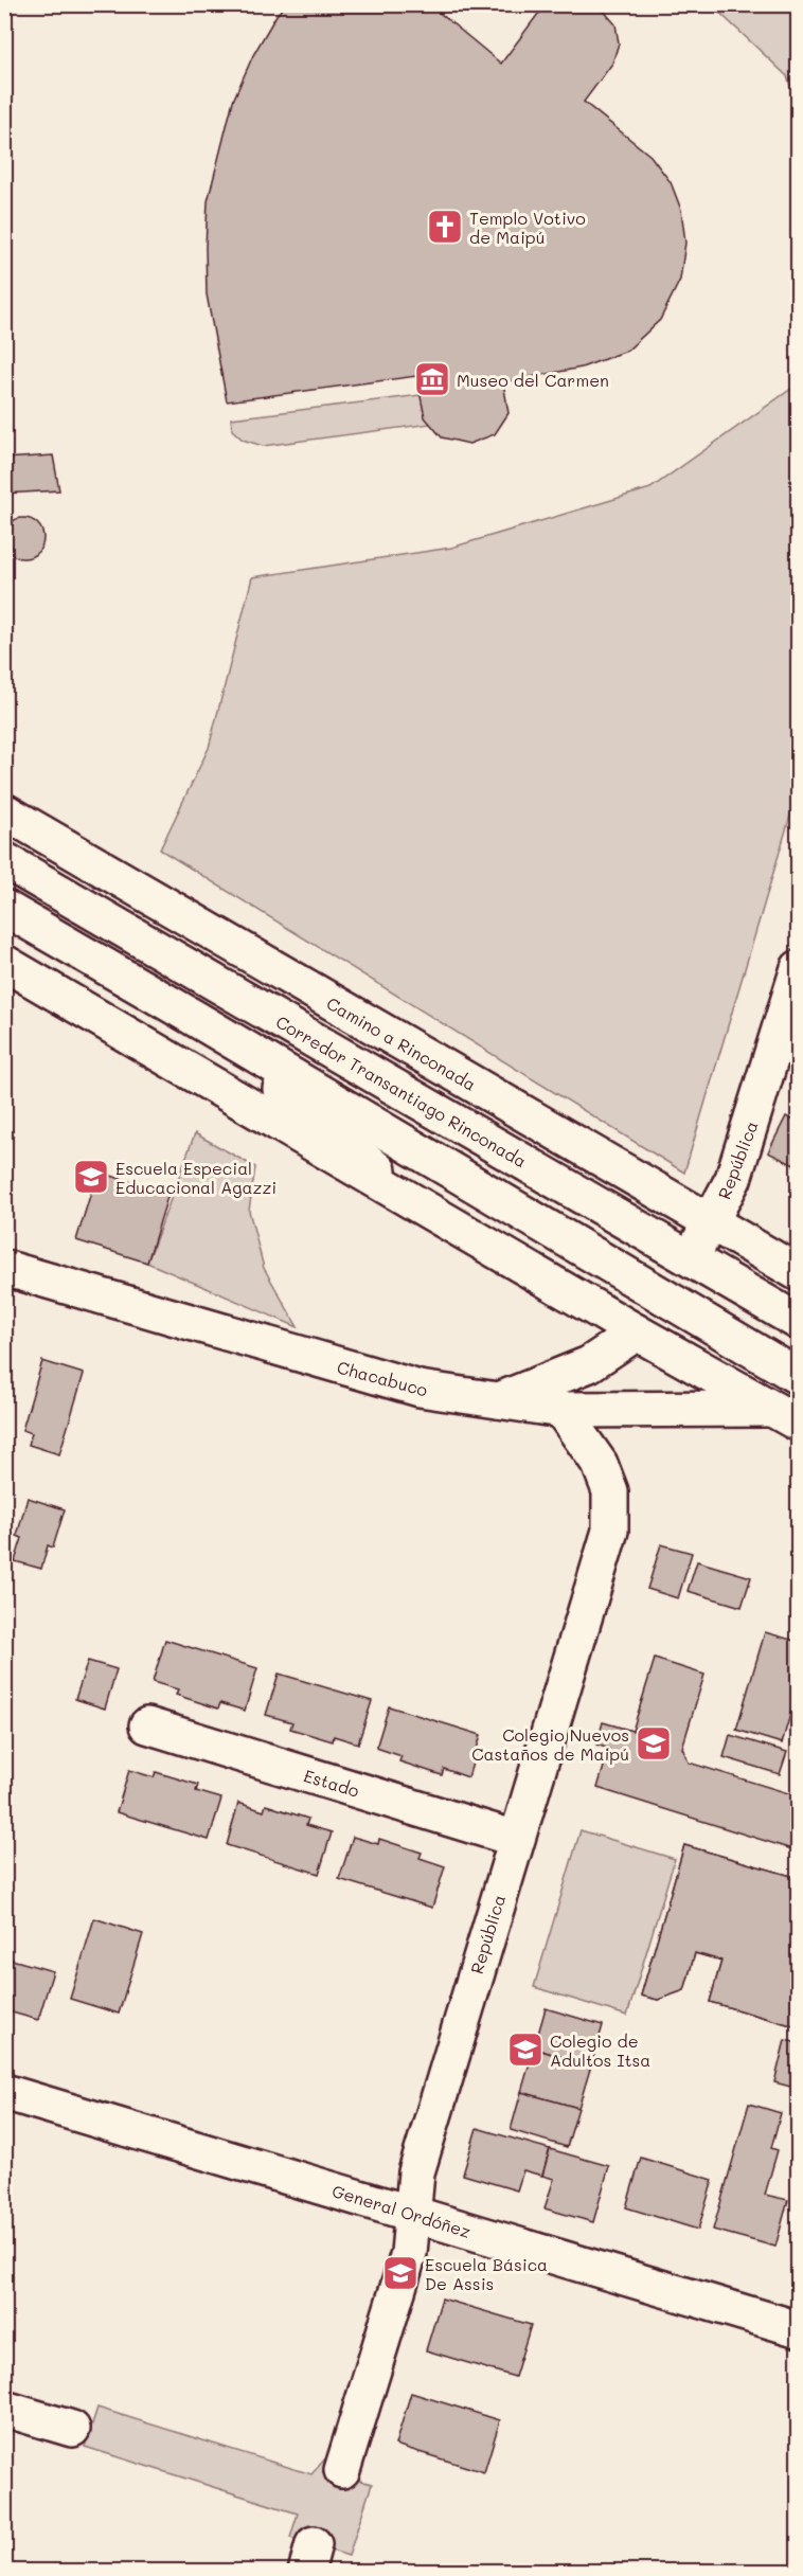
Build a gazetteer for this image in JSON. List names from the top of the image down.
{
  "streets": {
    "street": [
      "Camino a Rinconada",
      "Corredor Transantiago Rinconada",
      "República",
      "Chacabuco",
      "Estado",
      "General Ordóñez"
    ]
  },
  "crossings": [
    ["Camino a Rinconada", "República"],
    ["Corredor Transantiago Rinconada", "República"],
    ["República", "Chacabuco"],
    ["República", "Estado"],
    ["República", "General Ordóñez"]
  ],
  "places": {
    "church": ["Templo Votivo de Maipú"],
    "museum": ["Museo del Carmen"],
    "school or university": [
      "Escuela Especial Educacional Agazzi",
      "Colegio Nuevos Castaños de Maipú",
      "Colegio de Adultos Itsa",
      "Escuela Básica De Assis"
    ]
  }
}
